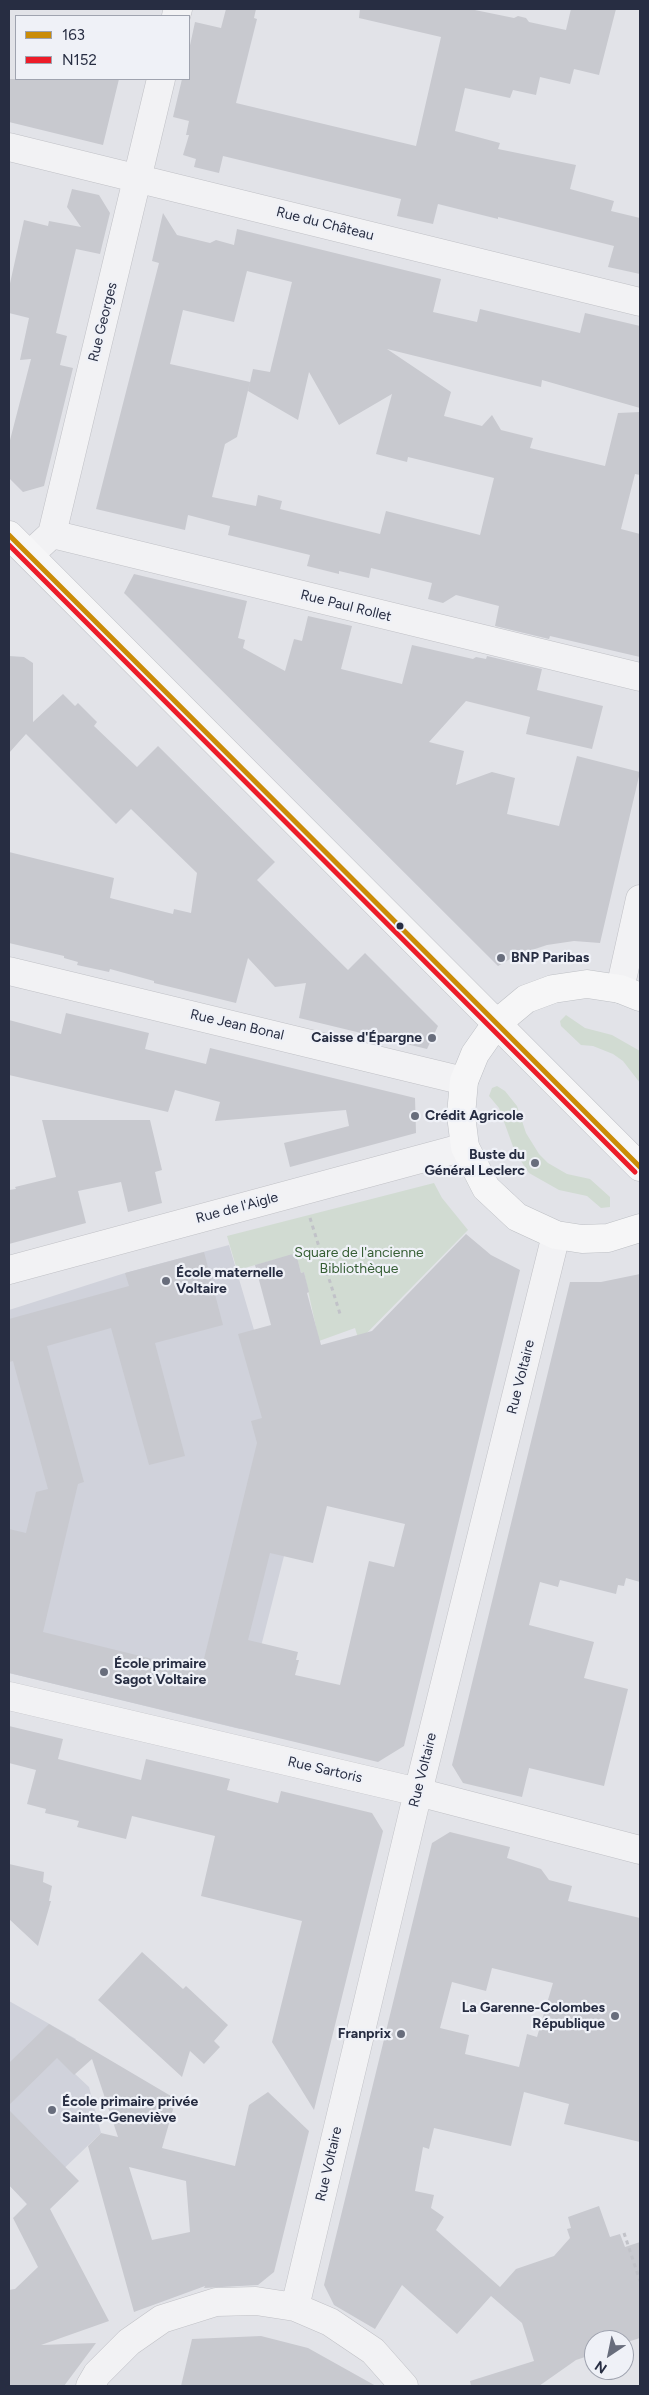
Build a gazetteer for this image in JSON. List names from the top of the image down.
{
  "streets": {
    "street": [
      "Rue du Château",
      "Rue Georges",
      "Rue Paul Rollet",
      "Rue Jean Bonal",
      "Rue de l'Aigle",
      "Rue Voltaire",
      "Rue Sartoris"
    ]
  },
  "crossings": [
    ["Rue du Château", "Rue Georges"],
    ["Rue Georges", "Rue Paul Rollet"],
    ["Rue Voltaire", "Rue Sartoris"]
  ],
  "parks": ["Square de l'ancienne Bibliothèque"],
  "places": [
    "BNP Paribas",
    "Caisse d'Épargne",
    "Crédit Agricole",
    "Buste du Général Leclerc",
    "École maternelle Voltaire",
    "École primaire Sagot Voltaire",
    "La Garenne-Colombes République",
    "Franprix",
    "École primaire privée Sainte-Geneviève"
  ],
  "lines": ["transit line 163", "transit line N152"],
  "legend": ["163", "N152"],
  "north": "bottom left"
}
